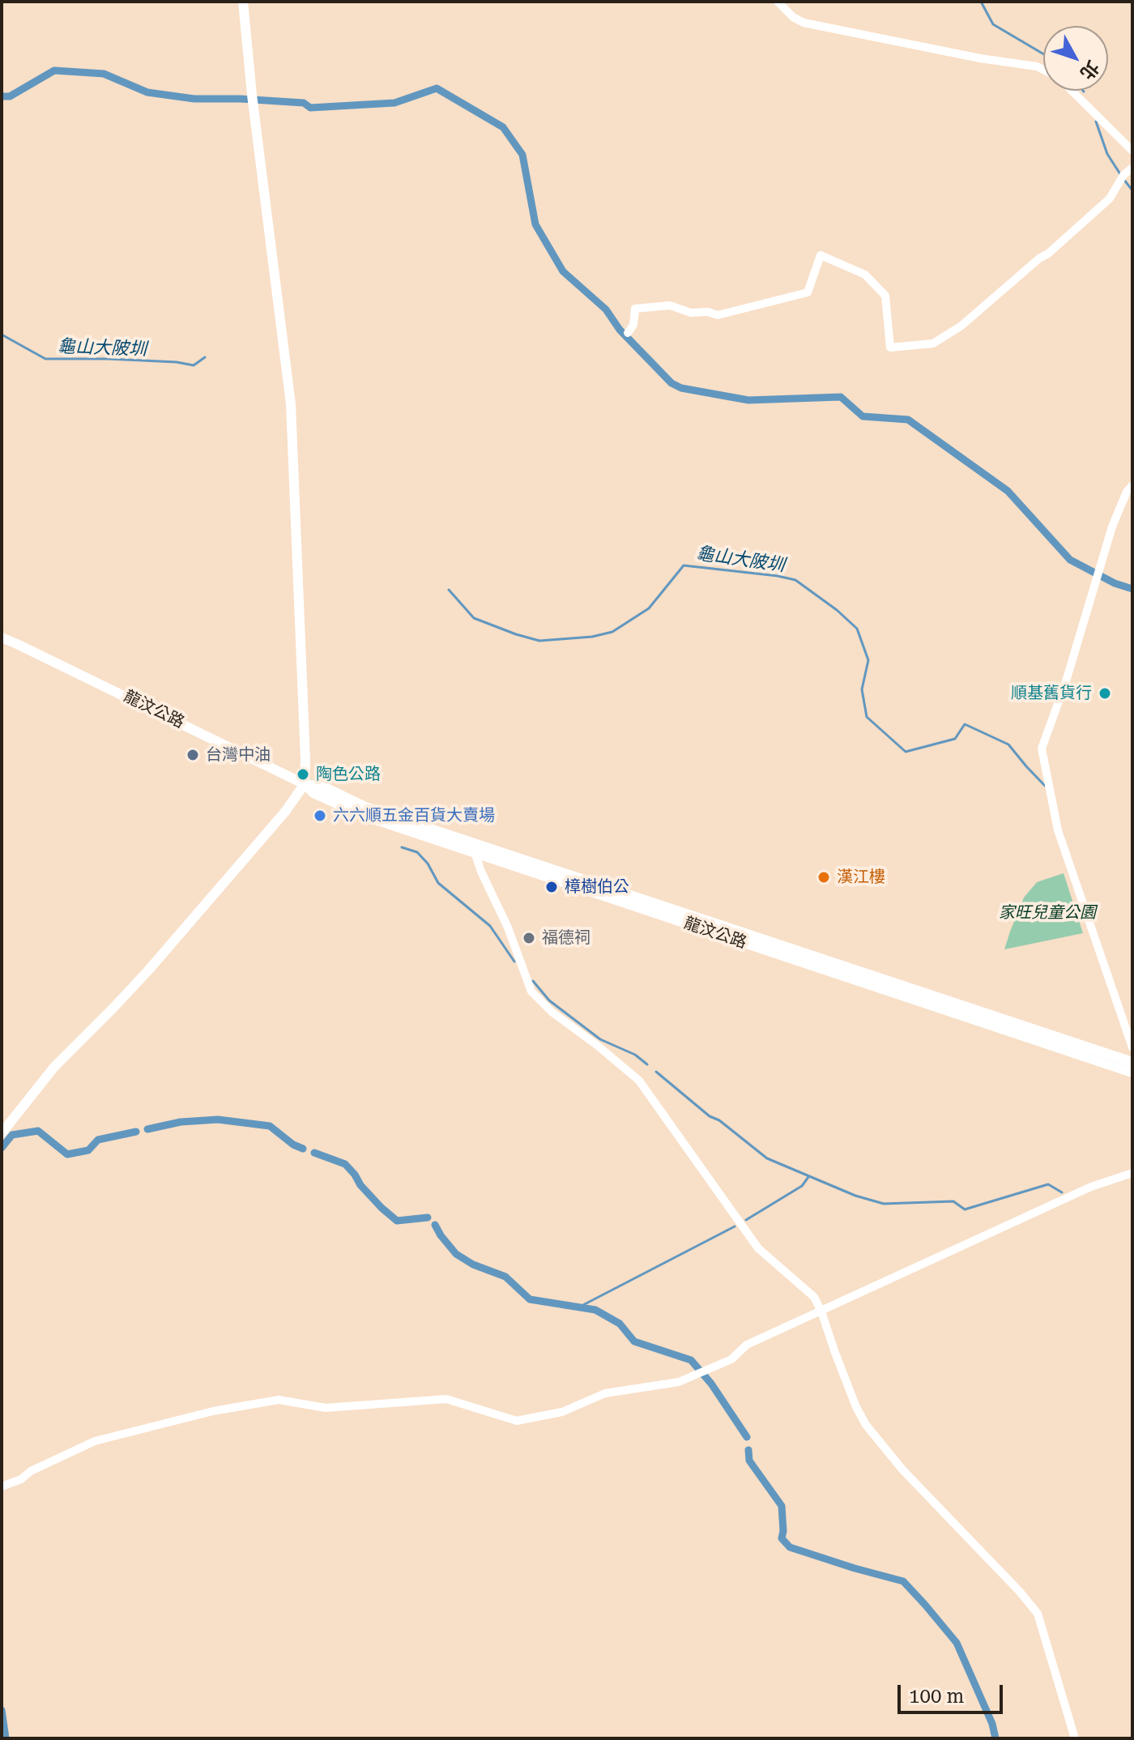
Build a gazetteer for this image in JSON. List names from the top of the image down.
{
  "streets": {
    "main road": ["龍汶公路"]
  },
  "water": ["龜山大陂圳"],
  "parks": ["家旺兒童公園"],
  "places": [
    "順基舊貨行",
    "台灣中油",
    "陶色公路",
    "六六順五金百貨大賣場",
    "漢江樓",
    "樟樹伯公",
    "福德祠"
  ],
  "scale_bar": "100 m",
  "north": "bottom right"
}
